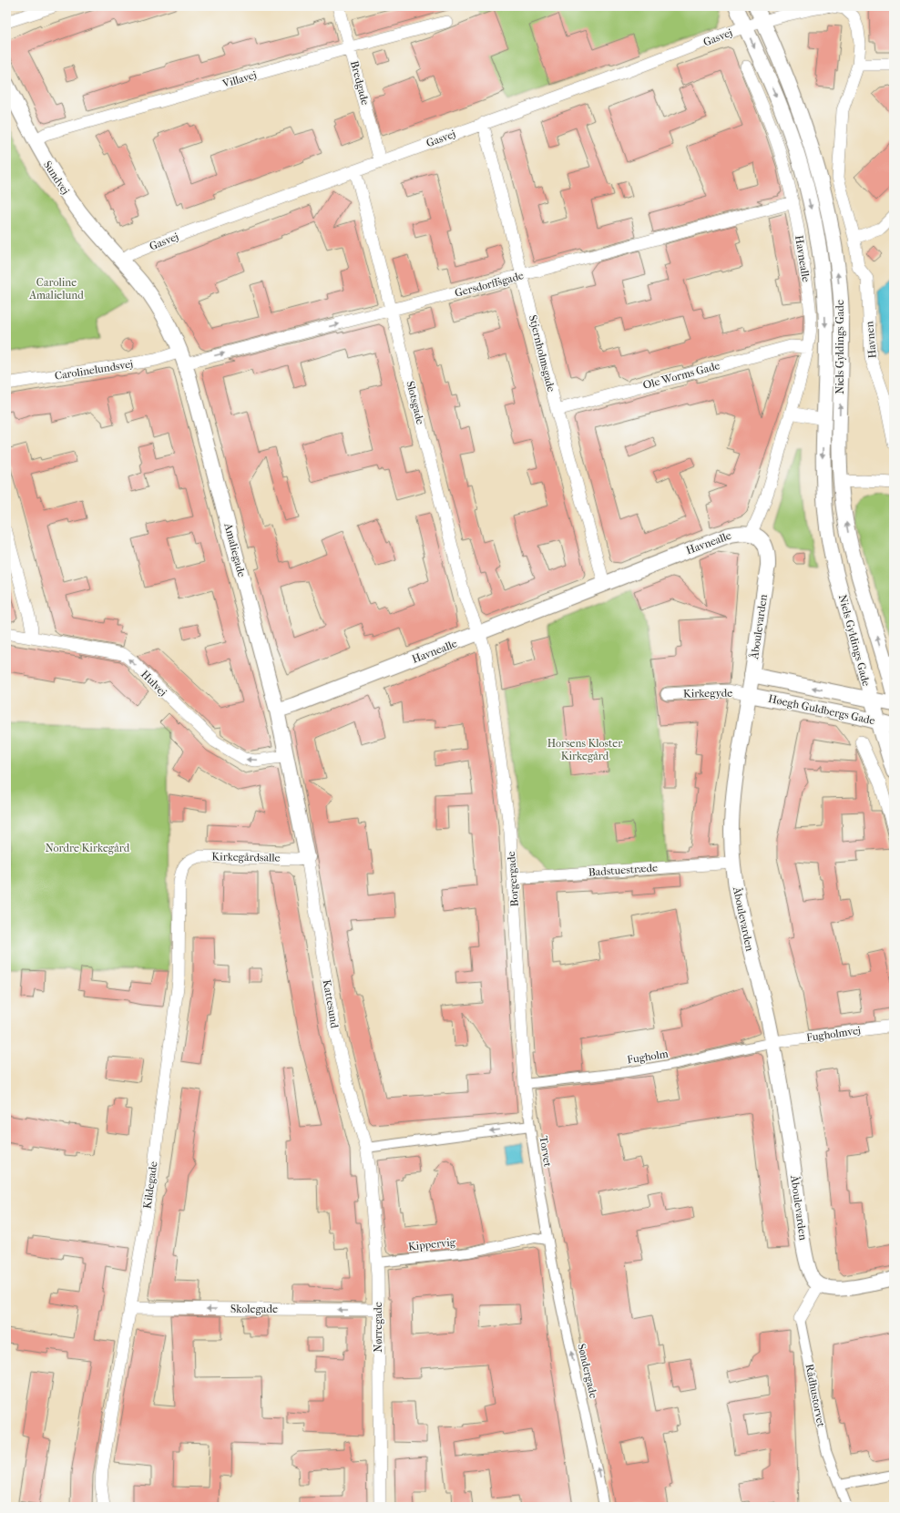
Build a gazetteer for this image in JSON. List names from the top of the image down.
{
  "streets": {
    "street": [
      "Gasvej",
      "Villavej",
      "Bredgade",
      "Sundvej",
      "Havnealle",
      "Gersdorffsgade",
      "Havnen",
      "Niels Gyldings Gade",
      "Stjernholmsgade",
      "Carolinelundsvej",
      "Ole Worms Gade",
      "Slotsgade",
      "Amaliegade",
      "Åboulevarden",
      "Hulvej",
      "Kirkegyde",
      "Høegh Guldbergs Gade",
      "Kirkegårdsalle",
      "Badstuestræde",
      "Borgergade",
      "Kattesund",
      "Fugholmvej",
      "Fugholm",
      "Torvet",
      "Kildegade",
      "Kippervig",
      "Skolegade",
      "Nørregade",
      "Søndergade",
      "Rådhustorvet"
    ]
  },
  "crossings": [
    ["Gasvej", "Bredgade"],
    ["Gasvej", "Sundvej"],
    ["Gasvej", "Niels Gyldings Gade"],
    ["Gasvej", "Stjernholmsgade"],
    ["Gasvej", "Slotsgade"],
    ["Gasvej", "Amaliegade"],
    ["Villavej", "Bredgade"],
    ["Villavej", "Sundvej"],
    ["Sundvej", "Amaliegade"],
    ["Havnealle", "Gersdorffsgade"],
    ["Havnealle", "Stjernholmsgade"],
    ["Havnealle", "Ole Worms Gade"],
    ["Havnealle", "Slotsgade"],
    ["Havnealle", "Amaliegade"],
    ["Havnealle", "Åboulevarden"],
    ["Havnealle", "Borgergade"],
    ["Gersdorffsgade", "Stjernholmsgade"],
    ["Gersdorffsgade", "Carolinelundsvej"],
    ["Gersdorffsgade", "Slotsgade"],
    ["Gersdorffsgade", "Amaliegade"],
    ["Niels Gyldings Gade", "Høegh Guldbergs Gade"],
    ["Stjernholmsgade", "Ole Worms Gade"],
    ["Carolinelundsvej", "Amaliegade"],
    ["Slotsgade", "Borgergade"],
    ["Amaliegade", "Hulvej"],
    ["Amaliegade", "Kirkegårdsalle"],
    ["Amaliegade", "Kattesund"],
    ["Åboulevarden", "Kirkegyde"],
    ["Åboulevarden", "Høegh Guldbergs Gade"],
    ["Åboulevarden", "Badstuestræde"],
    ["Åboulevarden", "Fugholmvej"],
    ["Åboulevarden", "Fugholm"],
    ["Åboulevarden", "Rådhustorvet"],
    ["Kirkegyde", "Høegh Guldbergs Gade"],
    ["Kirkegårdsalle", "Kattesund"],
    ["Kirkegårdsalle", "Kildegade"],
    ["Badstuestræde", "Borgergade"],
    ["Borgergade", "Fugholm"],
    ["Borgergade", "Torvet"],
    ["Kattesund", "Torvet"],
    ["Kattesund", "Nørregade"],
    ["Fugholmvej", "Fugholm"],
    ["Torvet", "Kippervig"],
    ["Torvet", "Nørregade"],
    ["Torvet", "Søndergade"],
    ["Kildegade", "Skolegade"],
    ["Kippervig", "Nørregade"],
    ["Kippervig", "Søndergade"],
    ["Skolegade", "Nørregade"]
  ],
  "one_way": [
    "Hulvej",
    "Torvet",
    "Skolegade",
    "Søndergade"
  ],
  "parks": ["Caroline Amalielund", "Horsens Kloster Kirkegård", "Nordre Kirkegård"]
}
